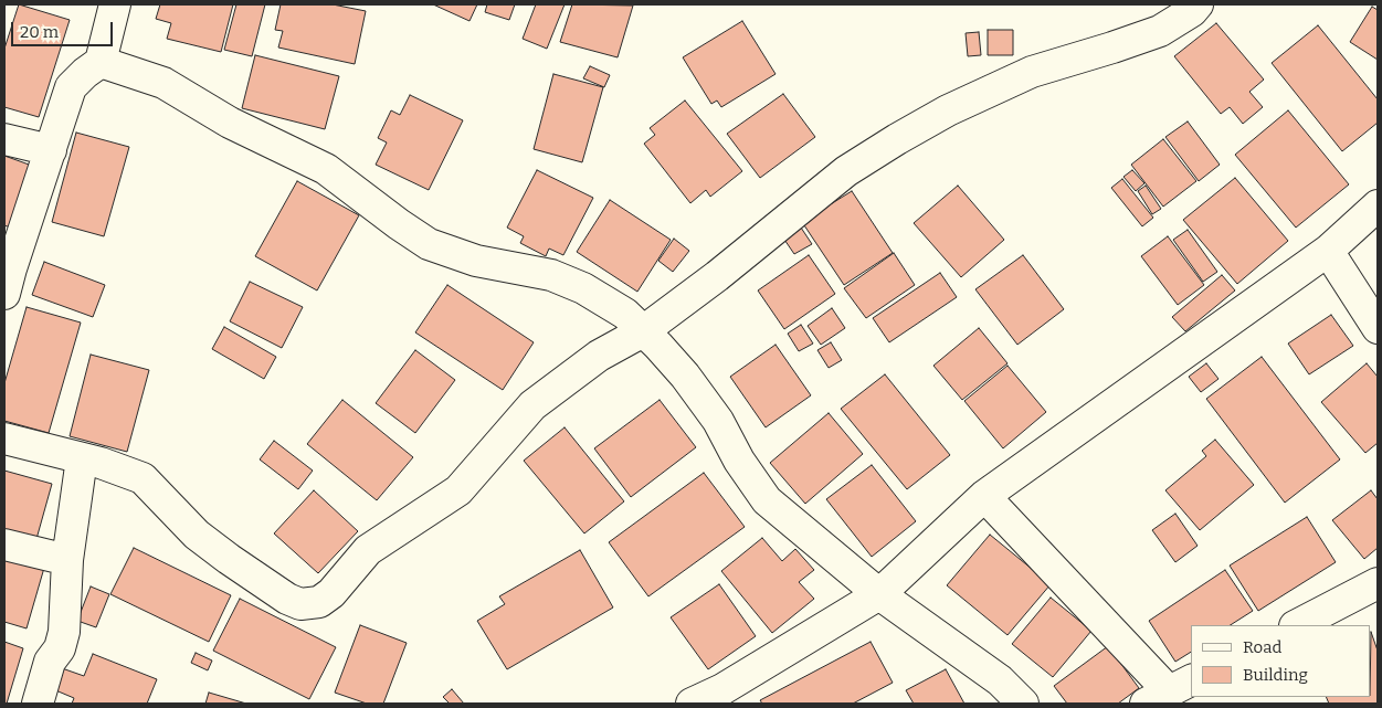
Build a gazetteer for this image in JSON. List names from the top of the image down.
{
  "legend": ["Road", "Building"],
  "scale_bar": "20 m"
}
